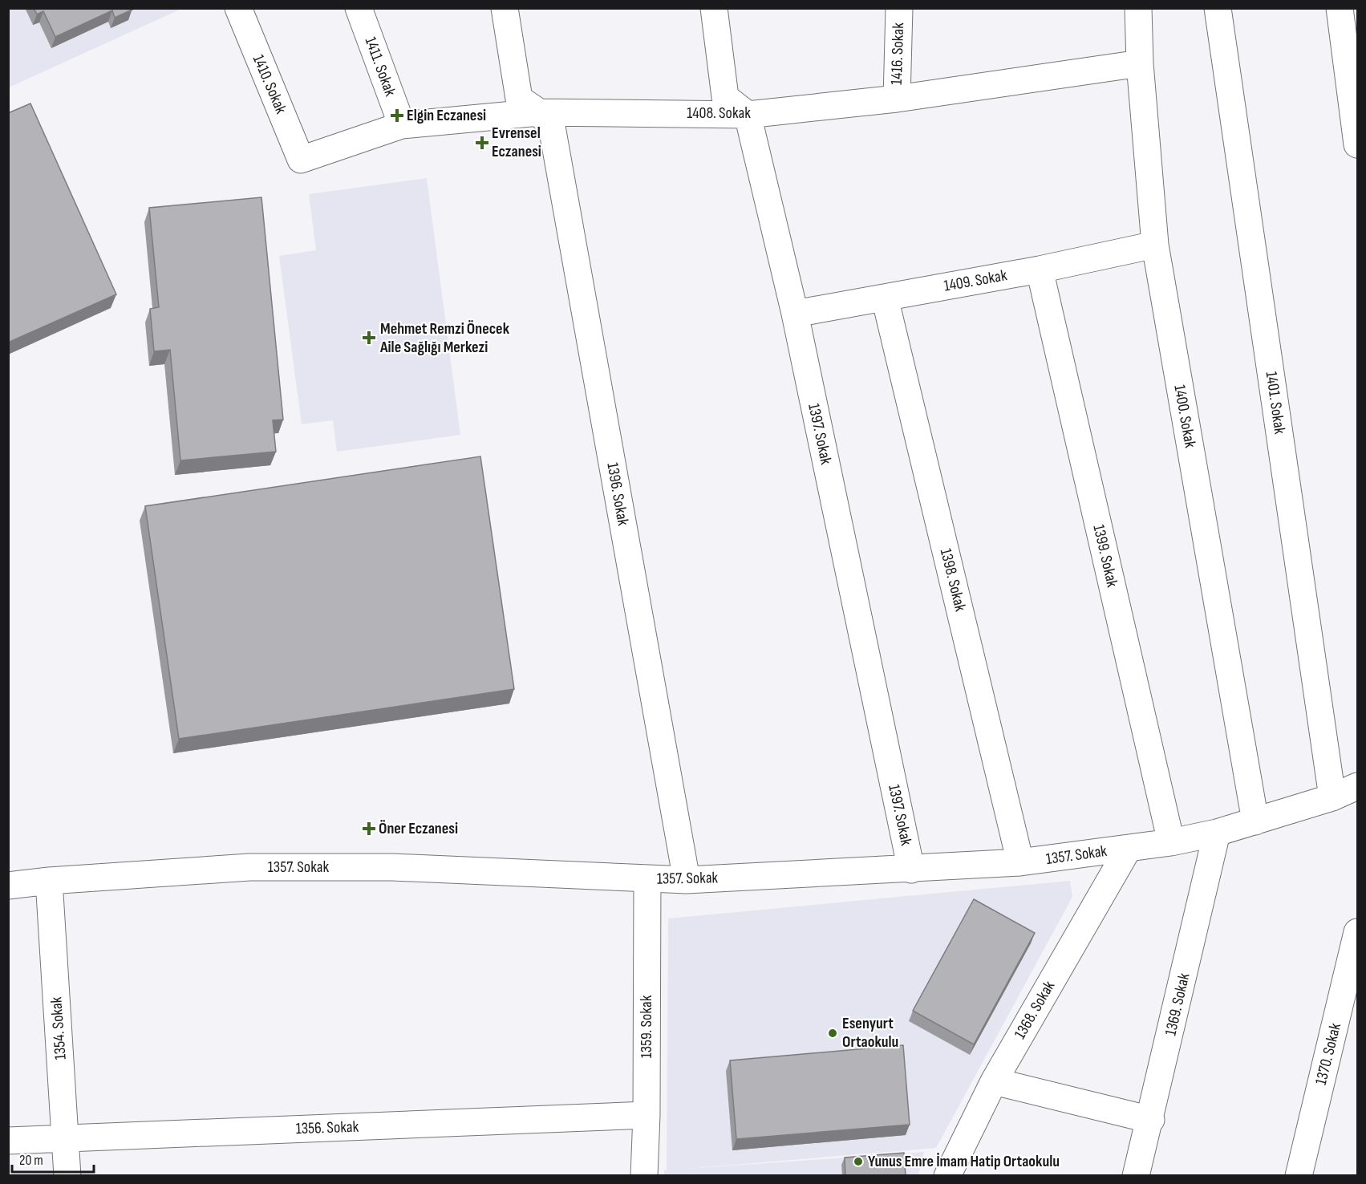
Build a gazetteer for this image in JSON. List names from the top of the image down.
{
  "streets": {
    "street": [
      "1416. Sokak",
      "1411. Sokak",
      "1410. Sokak",
      "1408. Sokak",
      "1409. Sokak",
      "1401. Sokak",
      "1400. Sokak",
      "1397. Sokak",
      "1396. Sokak",
      "1399. Sokak",
      "1398. Sokak",
      "1357. Sokak",
      "1369. Sokak",
      "1368. Sokak",
      "1359. Sokak",
      "1354. Sokak",
      "1370. Sokak",
      "1356. Sokak"
    ]
  },
  "crossings": [
    ["1416. Sokak", "1408. Sokak"],
    ["1411. Sokak", "1408. Sokak"],
    ["1410. Sokak", "1408. Sokak"],
    ["1408. Sokak", "1400. Sokak"],
    ["1408. Sokak", "1397. Sokak"],
    ["1408. Sokak", "1396. Sokak"],
    ["1409. Sokak", "1400. Sokak"],
    ["1409. Sokak", "1397. Sokak"],
    ["1409. Sokak", "1399. Sokak"],
    ["1409. Sokak", "1398. Sokak"],
    ["1401. Sokak", "1357. Sokak"],
    ["1400. Sokak", "1357. Sokak"],
    ["1397. Sokak", "1357. Sokak"],
    ["1396. Sokak", "1357. Sokak"],
    ["1399. Sokak", "1357. Sokak"],
    ["1398. Sokak", "1357. Sokak"],
    ["1357. Sokak", "1369. Sokak"],
    ["1357. Sokak", "1368. Sokak"],
    ["1357. Sokak", "1359. Sokak"],
    ["1357. Sokak", "1354. Sokak"],
    ["1359. Sokak", "1356. Sokak"],
    ["1354. Sokak", "1356. Sokak"]
  ],
  "places": {
    "health": [
      "Elgin Eczanesi",
      "Evrensel Eczanesi",
      "Mehmet Remzi Önecek Aile Sağlığı Merkezi",
      "Öner Eczanesi"
    ],
    "other": ["Esenyurt Ortaokulu", "Yunus Emre İmam Hatip Ortaokulu"]
  },
  "scale_bar": "20 m"
}
